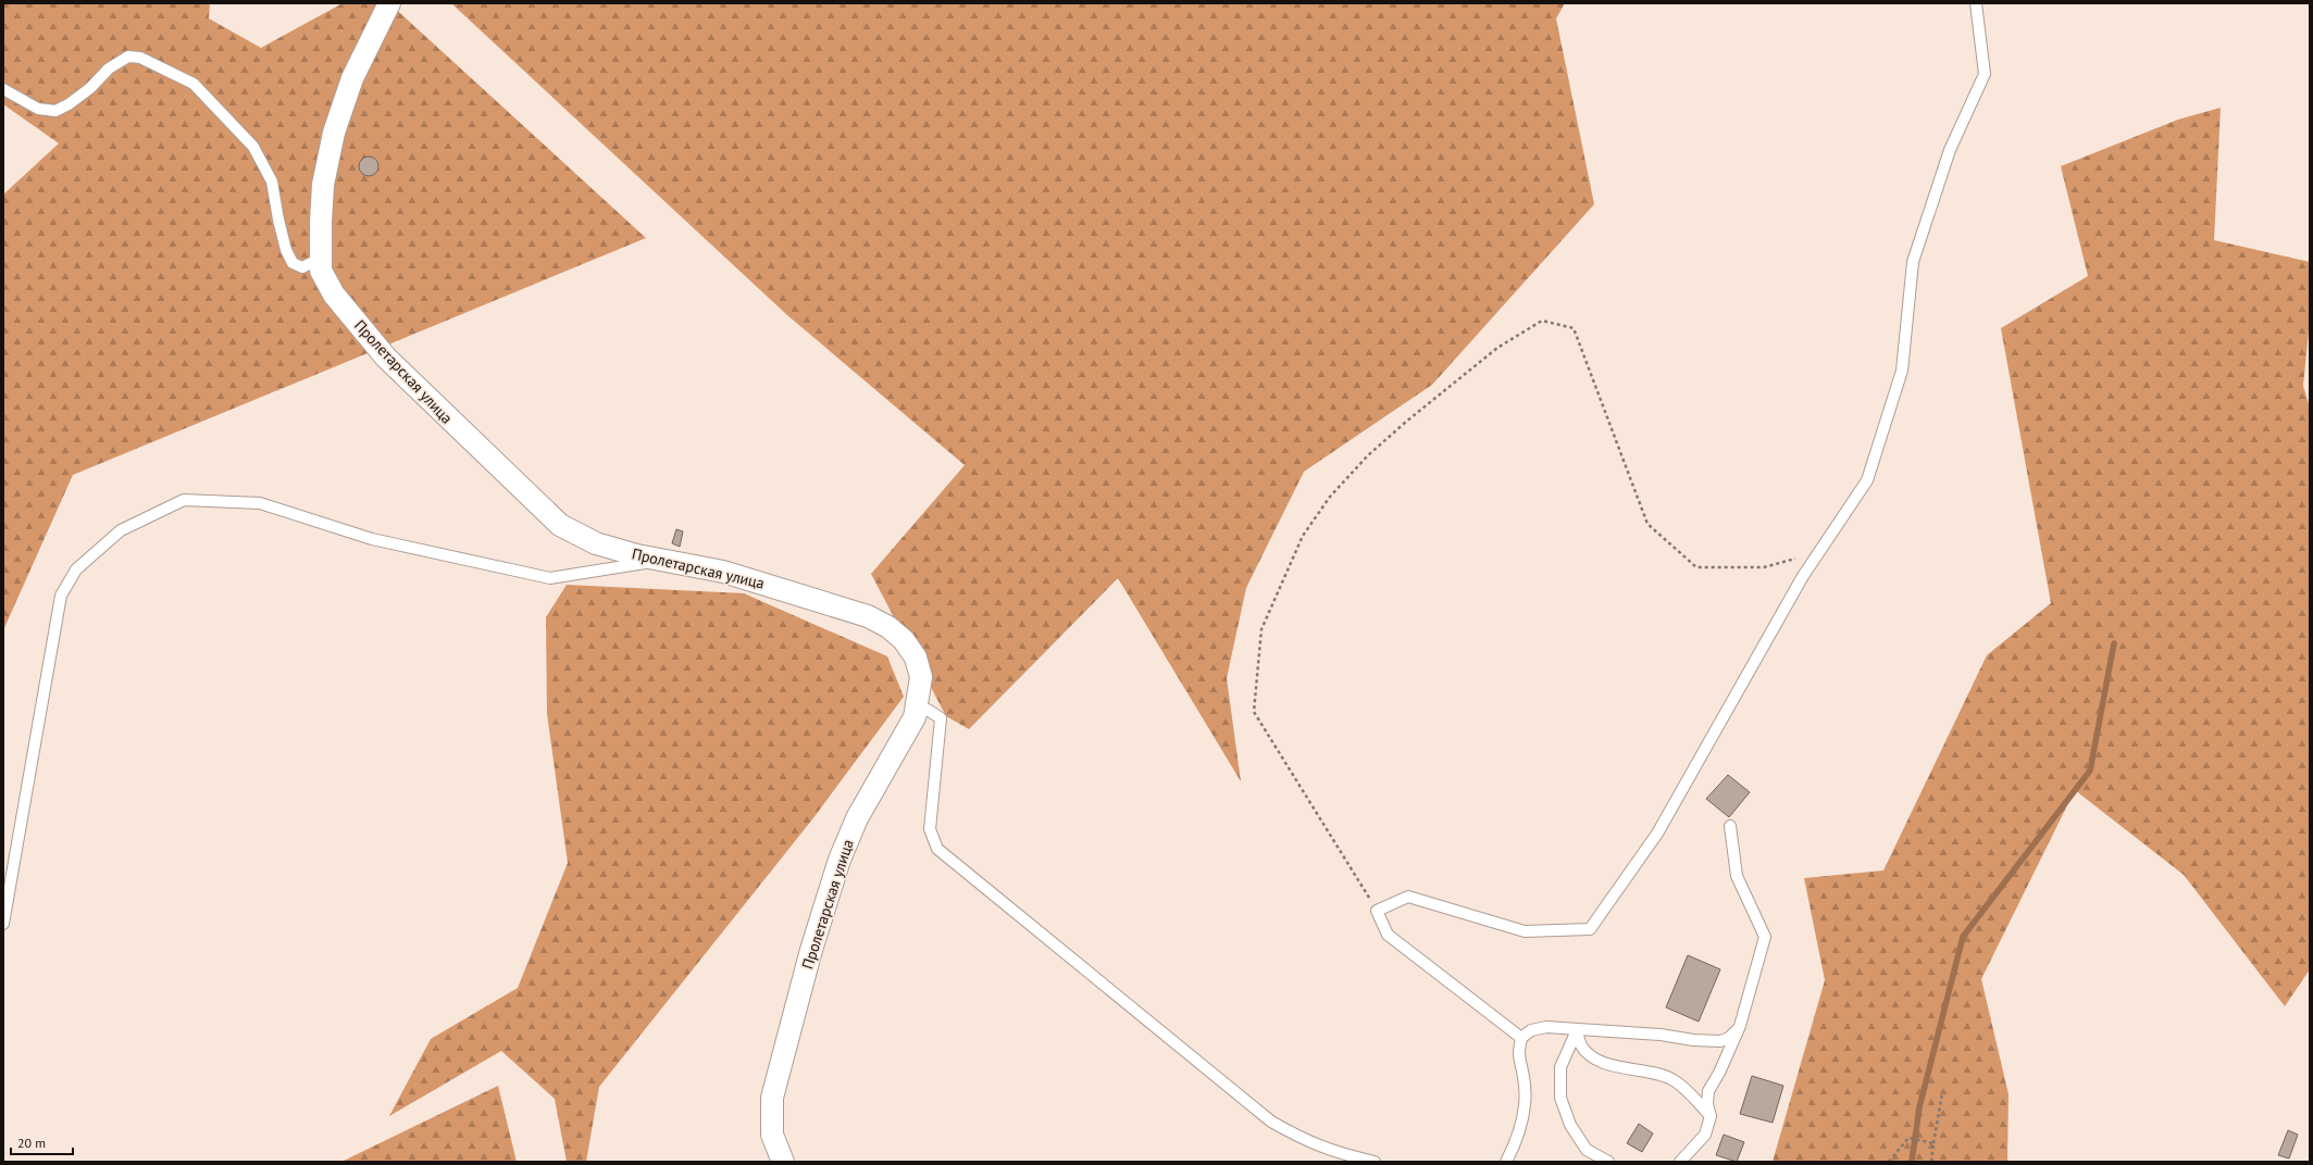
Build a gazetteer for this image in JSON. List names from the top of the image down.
{
  "streets": {
    "street": ["Пролетарская улица"]
  },
  "scale_bar": "20 m"
}
